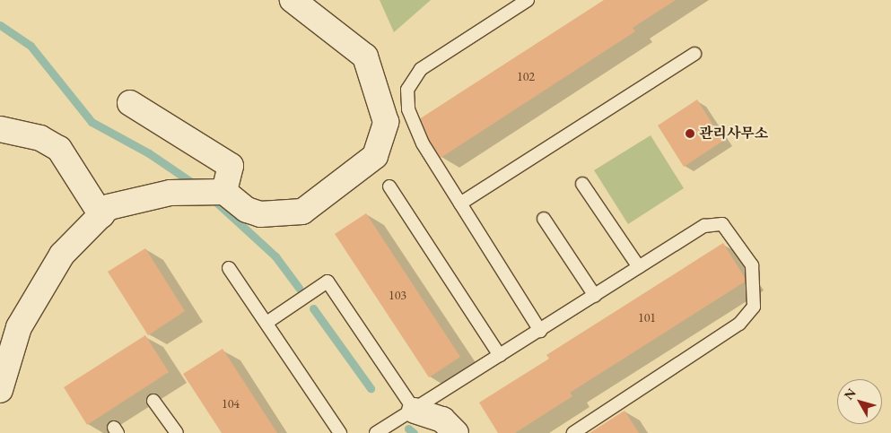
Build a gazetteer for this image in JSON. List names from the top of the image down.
{
  "places": ["관리사무소"],
  "house_numbers": [
    "102",
    "103",
    "101",
    "104"
  ],
  "north": "top left"
}
